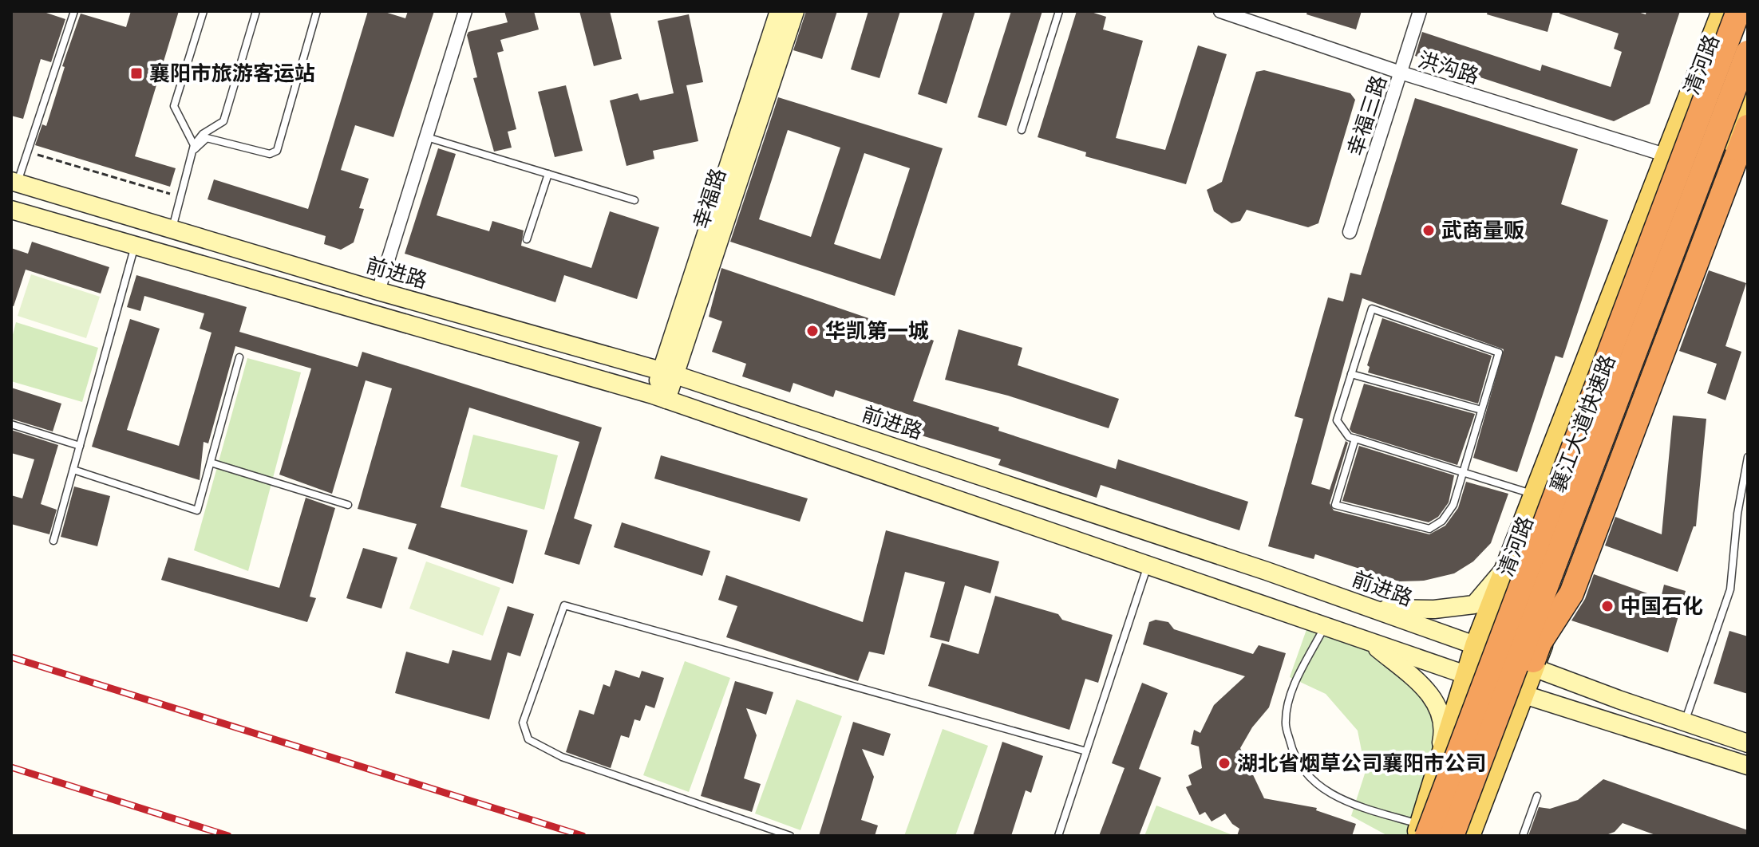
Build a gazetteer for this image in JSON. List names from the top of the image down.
{
  "streets": {
    "highway": ["襄江大道快速路"],
    "main road": ["清河路", "幸福路", "前进路"],
    "street": ["洪沟路", "幸福三路"]
  },
  "crossings": [
    ["清河路", "洪沟路"],
    ["清河路", "前进路"],
    ["清河路", "襄江大道快速路"],
    ["洪沟路", "幸福三路"],
    ["幸福路", "前进路"]
  ],
  "places": {
    "transit": ["襄阳市旅游客运站"],
    "other": [
      "武商量贩",
      "华凯第一城",
      "中国石化",
      "湖北省烟草公司襄阳市公司"
    ]
  }
}
